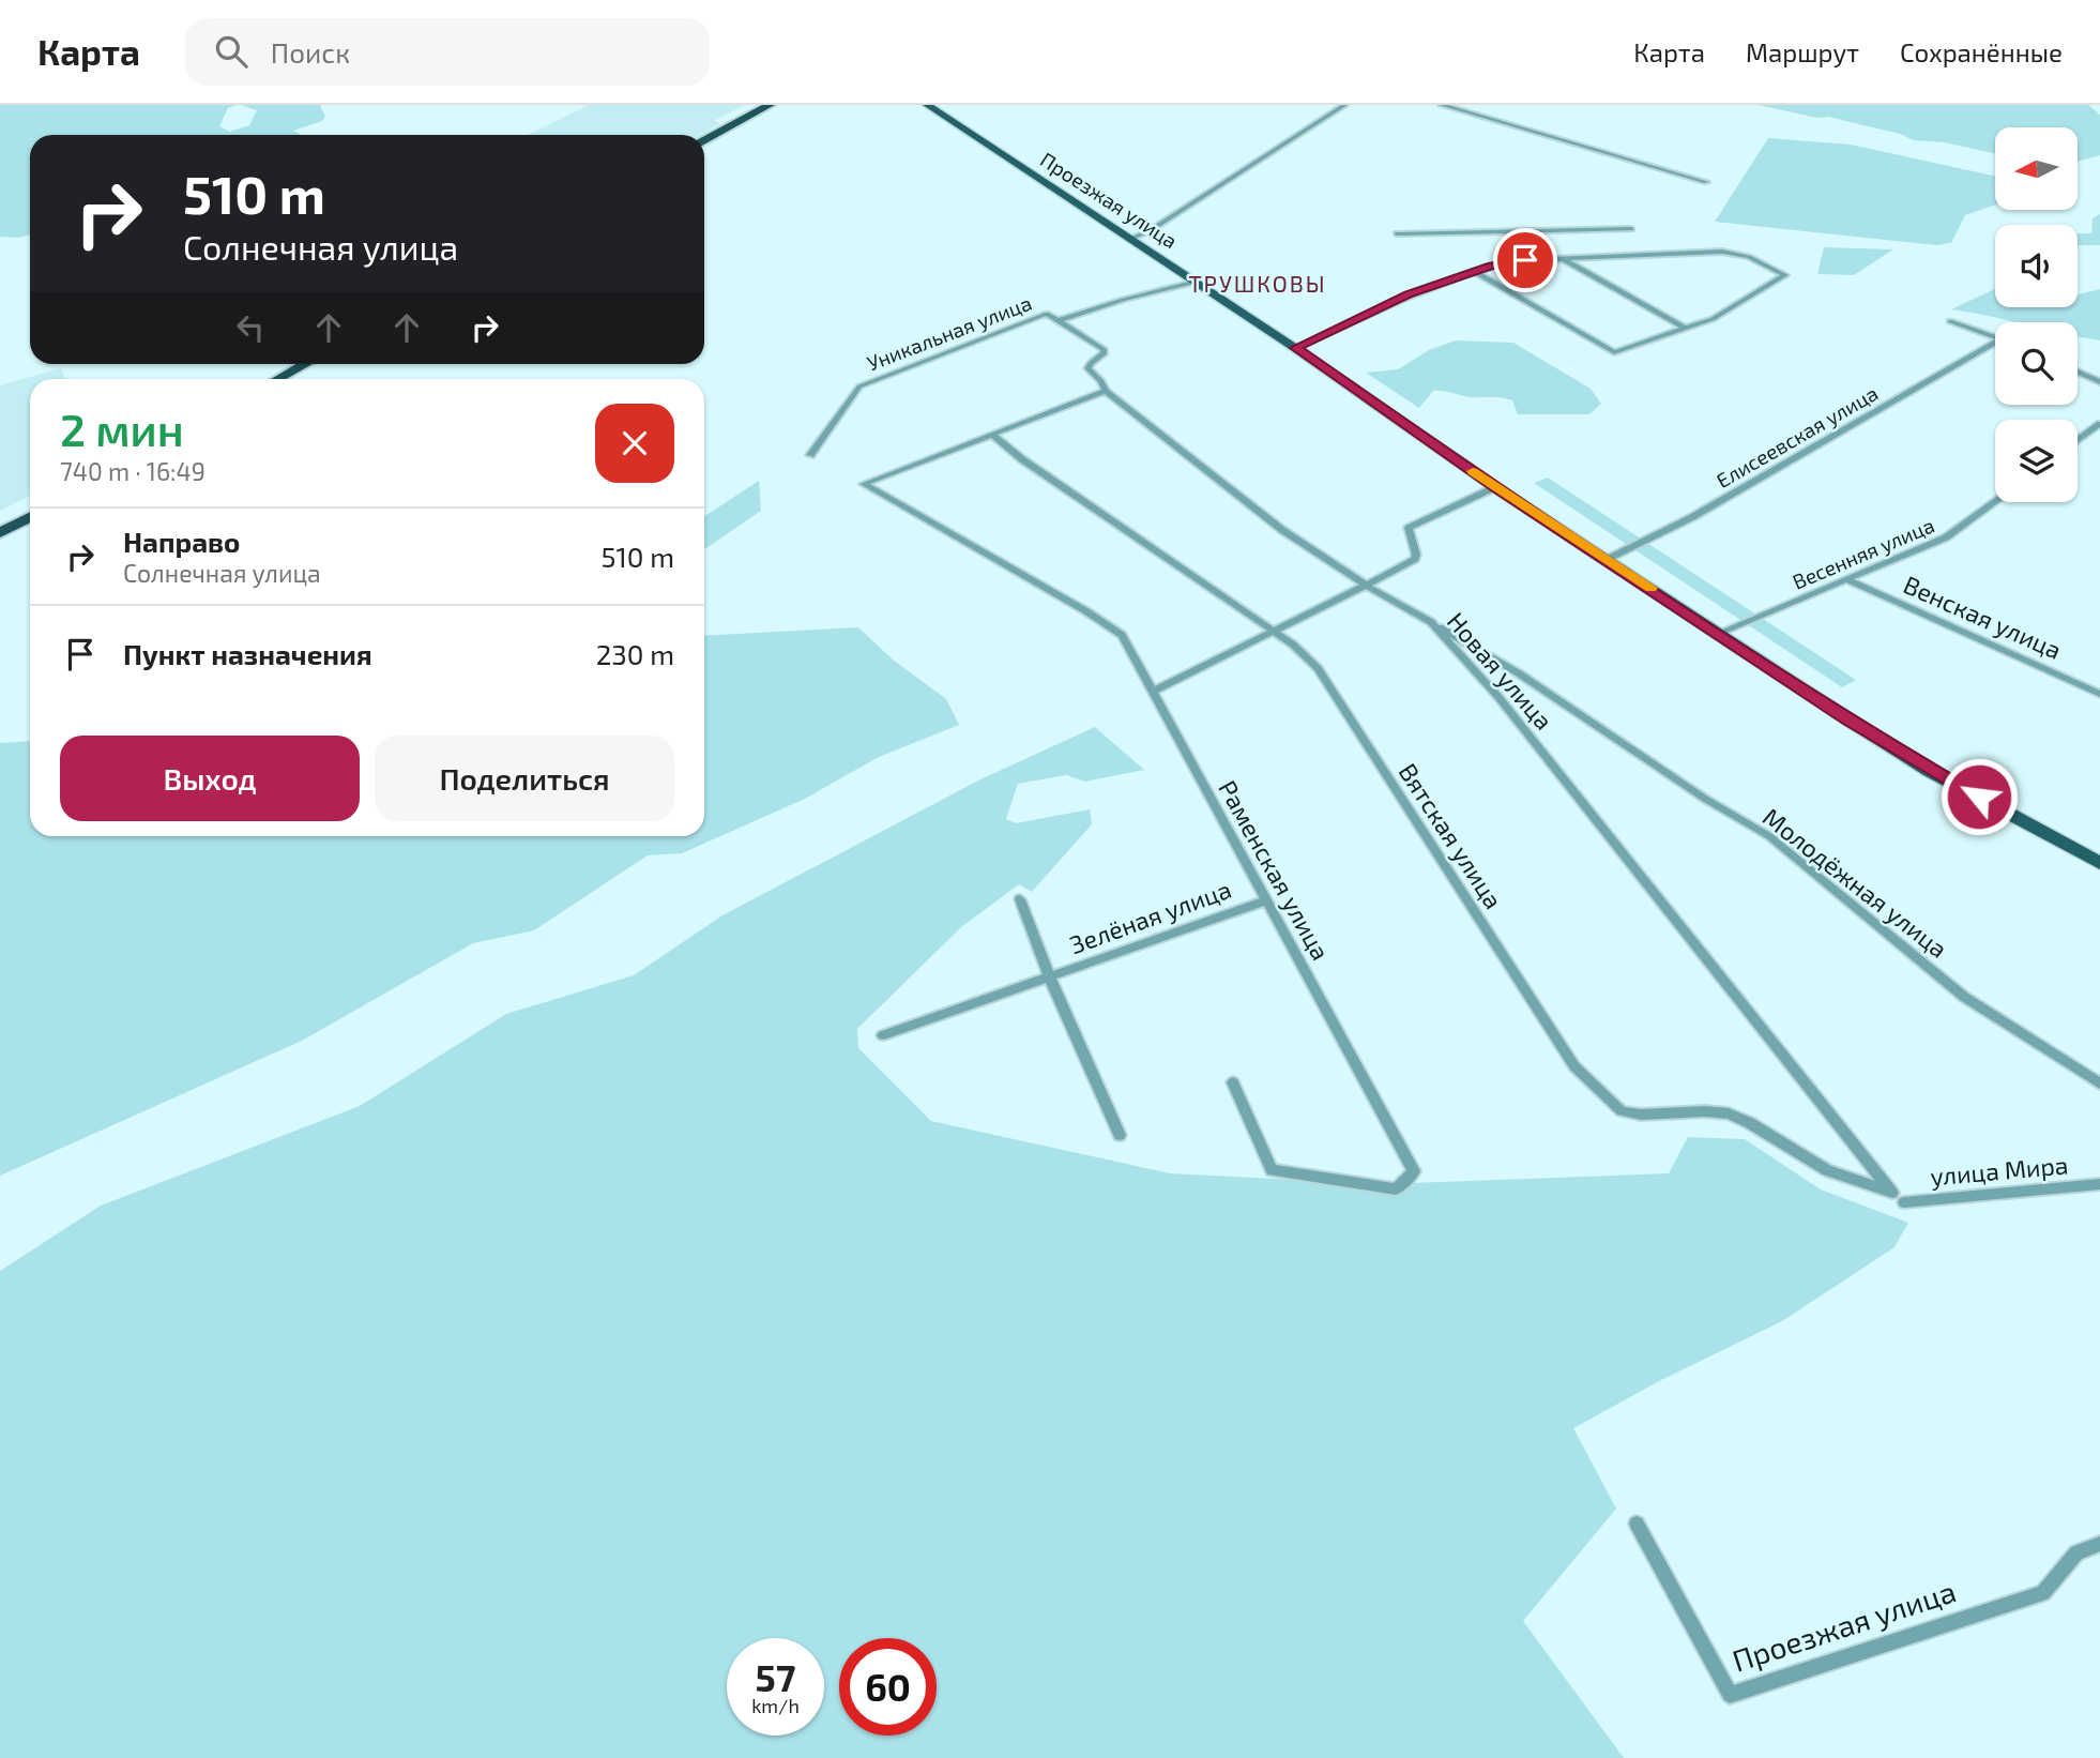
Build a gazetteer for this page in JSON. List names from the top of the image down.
{
  "streets": {
    "main road": ["Проезжая улица"],
    "street": [
      "Уникальная улица",
      "Елисеевская улица",
      "Весенняя улица",
      "Венская улица",
      "Новая улица",
      "Вятская улица",
      "Раменская улица",
      "Молодёжная улица",
      "Зелёная улица",
      "улица Мира"
    ]
  },
  "crossings": [
    ["Проезжая улица", "Елисеевская улица"],
    ["Проезжая улица", "Весенняя улица"],
    ["Весенняя улица", "Венская улица"],
    ["Новая улица", "Вятская улица"],
    ["Новая улица", "Молодёжная улица"],
    ["Вятская улица", "Раменская улица"],
    ["Раменская улица", "Зелёная улица"]
  ],
  "districts": ["ТРУШКОВЫ"],
  "north": "left",
  "page": {
    "header": "Карта",
    "search": "Поиск",
    "nav": ["Карта", "Маршрут", "Сохранённые"],
    "turn": ["510 m", "Солнечная улица"],
    "heading": ["2 мин", "740 m · 16:49"],
    "list": [
      {
        "name": "Направо",
        "note": "Солнечная улица",
        "value": "510 m"
      },
      {
        "name": "Пункт назначения",
        "value": "230 m"
      }
    ],
    "buttons": ["Выход", "Поделиться"],
    "speed": "57 km/h",
    "limit": "60"
  }
}
